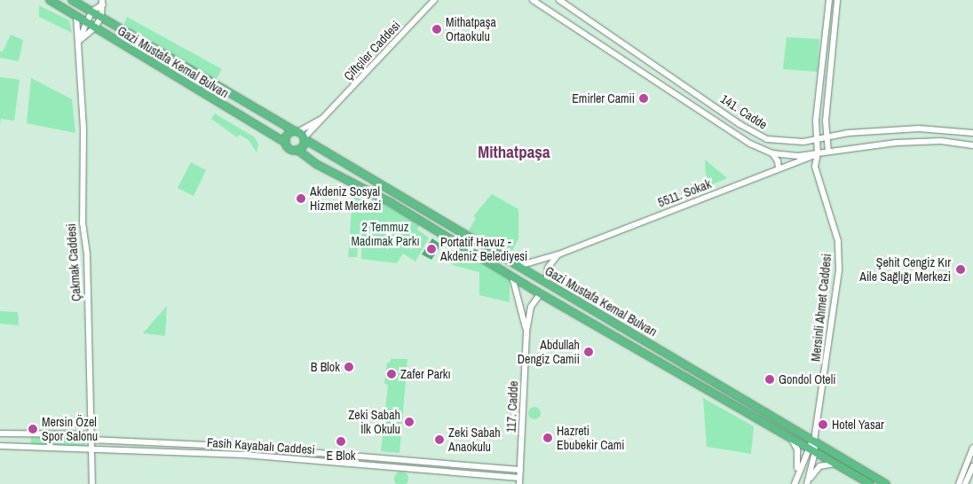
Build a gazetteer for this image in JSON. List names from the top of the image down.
{
  "streets": {
    "highway": ["Gazi Mustafa Kemal Bulvarı"],
    "street": [
      "Çiftçiler Caddesi",
      "141. Cadde",
      "5511. Sokak",
      "Çakmak Caddesi",
      "Mersinli Ahmet Caddesi",
      "117. Cadde",
      "Fasih Kayabalı Caddesi"
    ]
  },
  "crossings": [
    ["Çiftçiler Caddesi", "Gazi Mustafa Kemal Bulvarı"],
    ["Gazi Mustafa Kemal Bulvarı", "5511. Sokak"],
    ["Gazi Mustafa Kemal Bulvarı", "Mersinli Ahmet Caddesi"],
    ["Gazi Mustafa Kemal Bulvarı", "117. Cadde"],
    ["141. Cadde", "5511. Sokak"],
    ["141. Cadde", "Mersinli Ahmet Caddesi"],
    ["5511. Sokak", "Mersinli Ahmet Caddesi"],
    ["Çakmak Caddesi", "Fasih Kayabalı Caddesi"],
    ["117. Cadde", "Fasih Kayabalı Caddesi"]
  ],
  "districts": ["Mithatpaşa"],
  "parks": ["2 Temmuz Madımak Parkı"],
  "places": [
    "Mithatpaşa Ortaokulu",
    "Emirler Camii",
    "Akdeniz Sosyal Hizmet Merkezi",
    "Portatif Havuz - Akdeniz Belediyesi",
    "Şehit Cengiz Kır Aile Sağlığı Merkezi",
    "Abdullah Dengiz Camii",
    "B Blok",
    "Zafer Parkı",
    "Gondol Oteli",
    "Zeki Sabah İlk Okulu",
    "Hotel Yasar",
    "Mersin Özel Spor Salonu",
    "Hazreti Ebubekir Cami",
    "Zeki Sabah Anaokulu",
    "E Blok"
  ]
}
